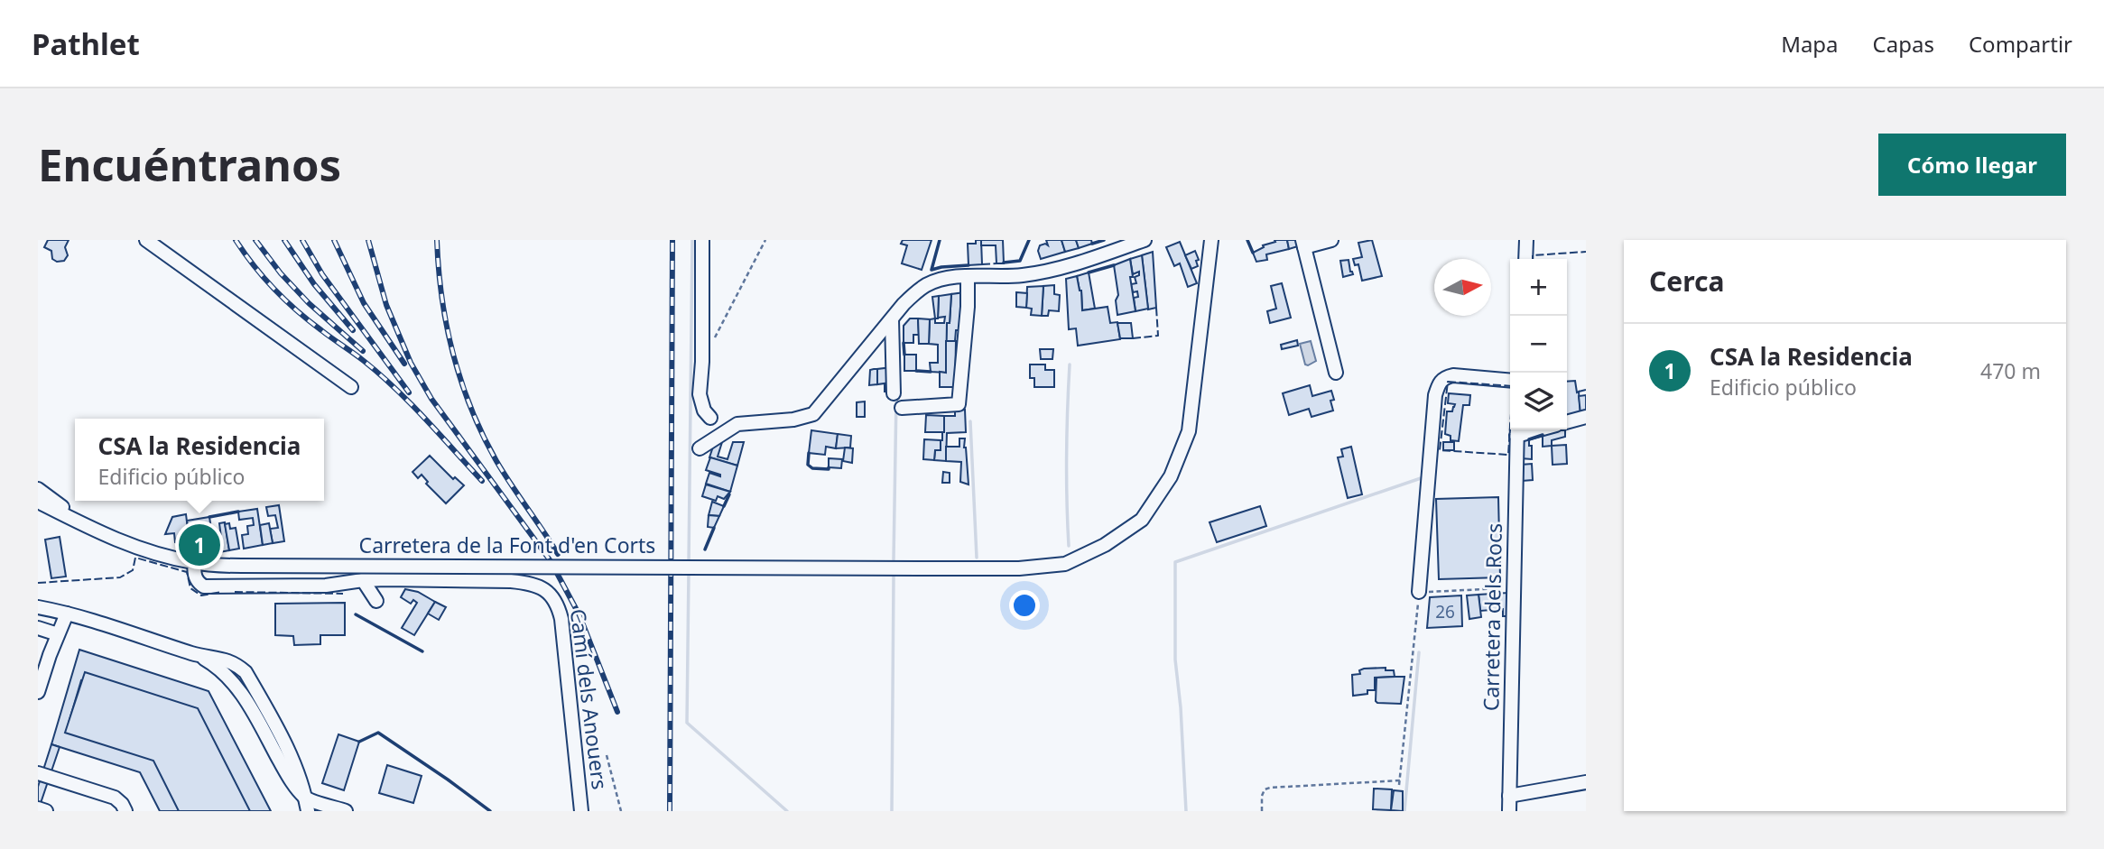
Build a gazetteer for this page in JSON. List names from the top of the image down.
{
  "streets": {
    "street": ["Carretera de la Font d'en Corts", "Carretera dels Rocs", "Camí dels Anouers"]
  },
  "crossings": [
    ["Carretera de la Font d'en Corts", "Camí dels Anouers"]
  ],
  "house_numbers": ["26"],
  "north": "right",
  "page": {
    "header": "Pathlet",
    "nav": ["Mapa", "Capas", "Compartir"],
    "buttons": "Cómo llegar",
    "title": "Encuéntranos",
    "heading": "Cerca",
    "map_buttons": ["+", "−"],
    "list": [
      {
        "mark": "1",
        "name": "CSA la Residencia",
        "note": "Edificio público",
        "value": "470 m"
      }
    ],
    "popup": ["CSA la Residencia", "Edificio público"],
    "pins": "1"
  }
}
